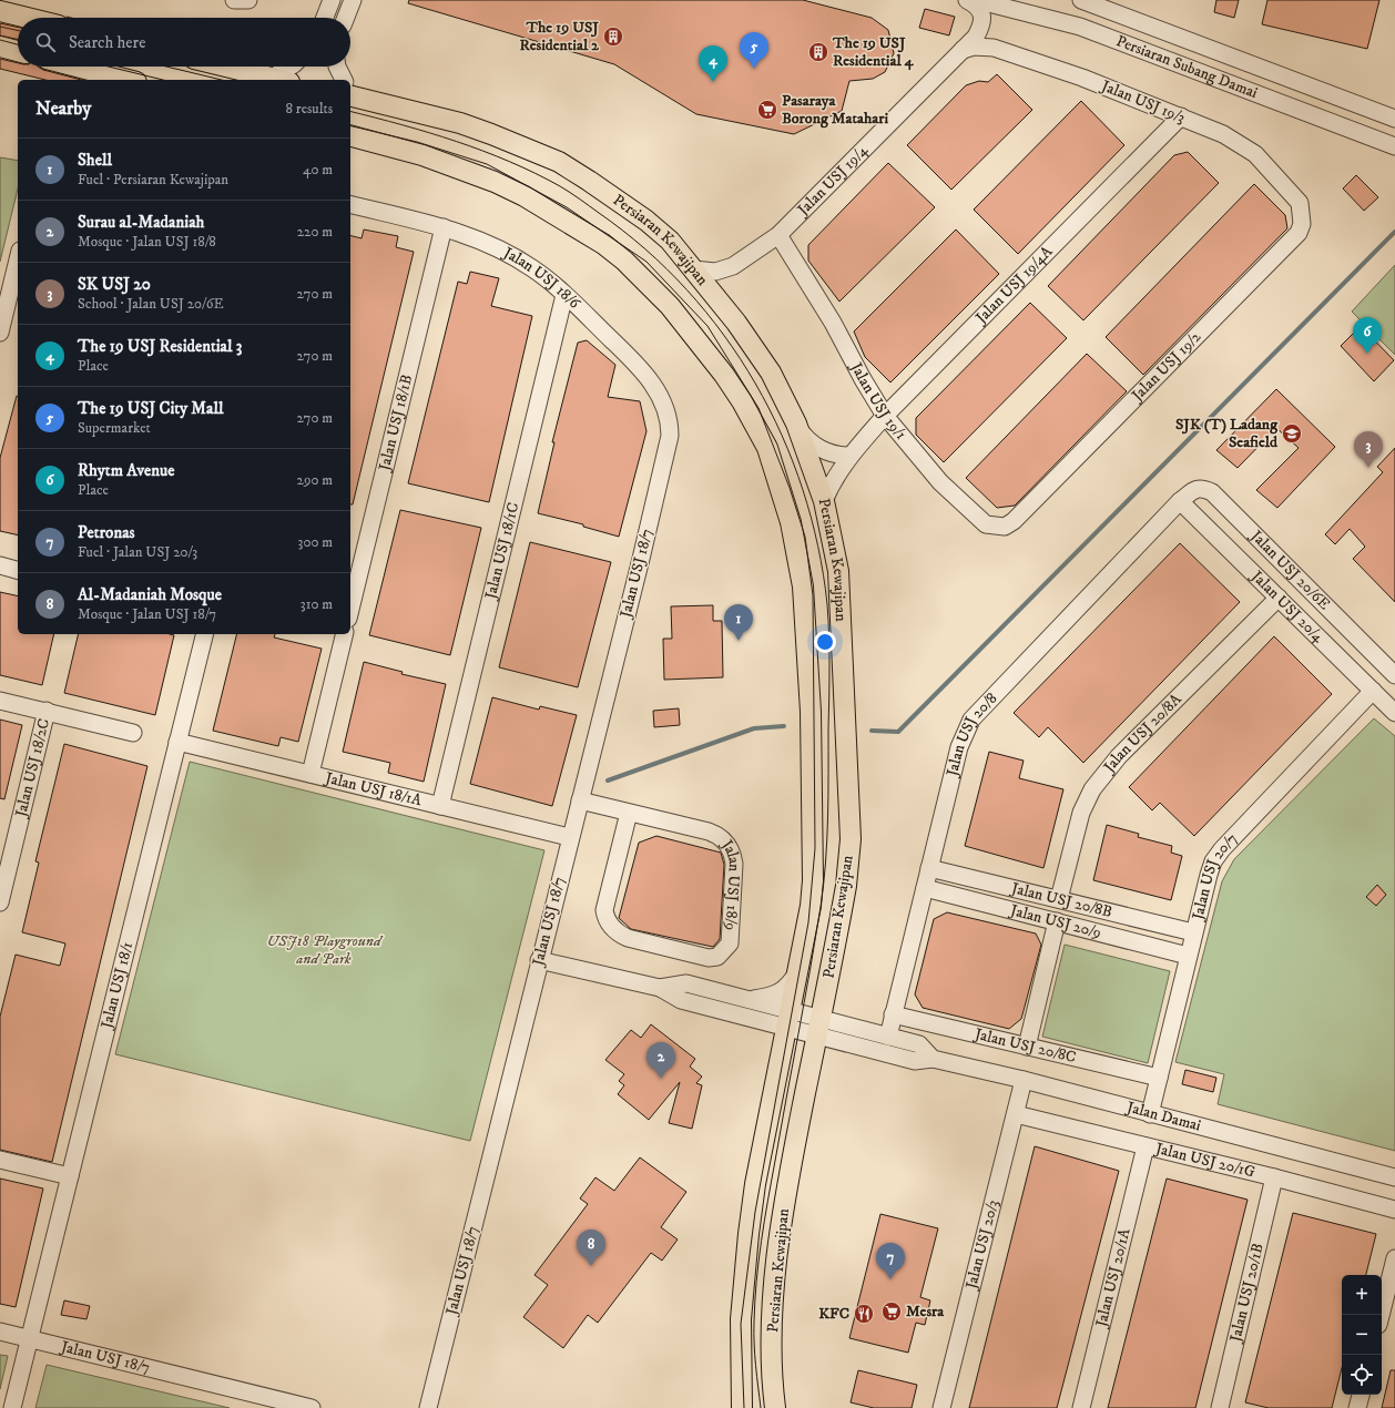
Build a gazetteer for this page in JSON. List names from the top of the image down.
{
  "streets": {
    "main road": ["Persiaran Kewajipan"],
    "street": [
      "Persiaran Subang Damai",
      "Jalan USJ 19/3",
      "Jalan USJ 19/4",
      "Jalan USJ 18/6",
      "Jalan USJ 19/4A",
      "Jalan USJ 19/2",
      "Jalan USJ 19/1",
      "Jalan USJ 18/1B",
      "Jalan USJ 18/1C",
      "Jalan USJ 20/6E",
      "Jalan USJ 18/7",
      "Jalan USJ 20/4",
      "Jalan USJ 20/8A",
      "Jalan USJ 20/8",
      "Jalan USJ 18/2C",
      "Jalan USJ 18/1A",
      "Jalan USJ 20/7",
      "Jalan USJ 18/9",
      "Jalan USJ 20/8B",
      "Jalan USJ 20/9",
      "Jalan USJ 18/1",
      "Jalan USJ 20/8C",
      "Jalan Damai",
      "Jalan USJ 20/1G",
      "Jalan USJ 20/3",
      "Jalan USJ 20/1A",
      "Jalan USJ 20/1B"
    ]
  },
  "crossings": [
    ["Jalan USJ 19/3", "Jalan USJ 19/4"],
    ["Jalan USJ 19/3", "Jalan USJ 19/4A"],
    ["Jalan USJ 19/3", "Jalan USJ 19/2"],
    ["Jalan USJ 19/4", "Persiaran Kewajipan"],
    ["Jalan USJ 19/4", "Jalan USJ 19/1"],
    ["Persiaran Kewajipan", "Jalan USJ 19/4A"],
    ["Persiaran Kewajipan", "Jalan Damai"],
    ["Jalan USJ 18/6", "Jalan USJ 18/1B"],
    ["Jalan USJ 18/6", "Jalan USJ 18/1C"],
    ["Jalan USJ 18/6", "Jalan USJ 18/7"],
    ["Jalan USJ 19/4A", "Jalan USJ 19/1"],
    ["Jalan USJ 19/2", "Jalan USJ 19/1"],
    ["Jalan USJ 18/1C", "Jalan USJ 18/1A"],
    ["Jalan USJ 20/6E", "Jalan USJ 20/4"],
    ["Jalan USJ 20/6E", "Jalan USJ 20/8"],
    ["Jalan USJ 18/7", "Jalan USJ 18/1A"],
    ["Jalan USJ 18/7", "Jalan USJ 18/9"],
    ["Jalan USJ 18/7", "Jalan USJ 18/1"],
    ["Jalan USJ 20/4", "Jalan USJ 20/8A"],
    ["Jalan USJ 20/4", "Jalan USJ 20/8"],
    ["Jalan USJ 20/4", "Jalan USJ 20/7"],
    ["Jalan USJ 20/8A", "Jalan USJ 20/8B"],
    ["Jalan USJ 20/8", "Jalan USJ 20/8B"],
    ["Jalan USJ 20/8", "Jalan USJ 20/9"],
    ["Jalan USJ 20/8", "Jalan USJ 20/8C"],
    ["Jalan USJ 20/8", "Jalan Damai"],
    ["Jalan USJ 18/1A", "Jalan USJ 18/1"],
    ["Jalan USJ 20/7", "Jalan USJ 20/8B"],
    ["Jalan USJ 20/7", "Jalan USJ 20/9"],
    ["Jalan USJ 20/7", "Jalan USJ 20/8C"],
    ["Jalan USJ 20/7", "Jalan Damai"],
    ["Jalan Damai", "Jalan USJ 20/3"],
    ["Jalan USJ 20/1G", "Jalan USJ 20/3"],
    ["Jalan USJ 20/1G", "Jalan USJ 20/1A"],
    ["Jalan USJ 20/1G", "Jalan USJ 20/1B"]
  ],
  "parks": ["USJ18 Playground and Park"],
  "places": {
    "building": ["The 19 USJ Residential 2", "The 19 USJ Residential 4"],
    "supermarket": ["Pasaraya Borong Matahari", "Mesra"],
    "school or university": ["SJK (T) Ladang Seafield"],
    "restaurant": ["KFC"]
  },
  "page": {
    "search": "Search here",
    "pins": [
      "5",
      "4",
      "6",
      "3",
      "1",
      "2",
      "8",
      "7"
    ],
    "heading": ["Nearby", "8 results"],
    "list": [
      {
        "mark": "1",
        "name": "Shell",
        "note": "Fuel · Persiaran Kewajipan",
        "value": "40 m"
      },
      {
        "mark": "2",
        "name": "Surau al-Madaniah",
        "note": "Mosque · Jalan USJ 18/8",
        "value": "220 m"
      },
      {
        "mark": "3",
        "name": "SK USJ 20",
        "note": "School · Jalan USJ 20/6E",
        "value": "270 m"
      },
      {
        "mark": "4",
        "name": "The 19 USJ Residential 3",
        "note": "Place",
        "value": "270 m"
      },
      {
        "mark": "5",
        "name": "The 19 USJ City Mall",
        "note": "Supermarket",
        "value": "270 m"
      },
      {
        "mark": "6",
        "name": "Rhytm Avenue",
        "note": "Place",
        "value": "290 m"
      },
      {
        "mark": "7",
        "name": "Petronas",
        "note": "Fuel · Jalan USJ 20/3",
        "value": "300 m"
      },
      {
        "mark": "8",
        "name": "Al-Madaniah Mosque",
        "note": "Mosque · Jalan USJ 18/7",
        "value": "310 m"
      }
    ],
    "map_buttons": ["+", "−"]
  }
}
